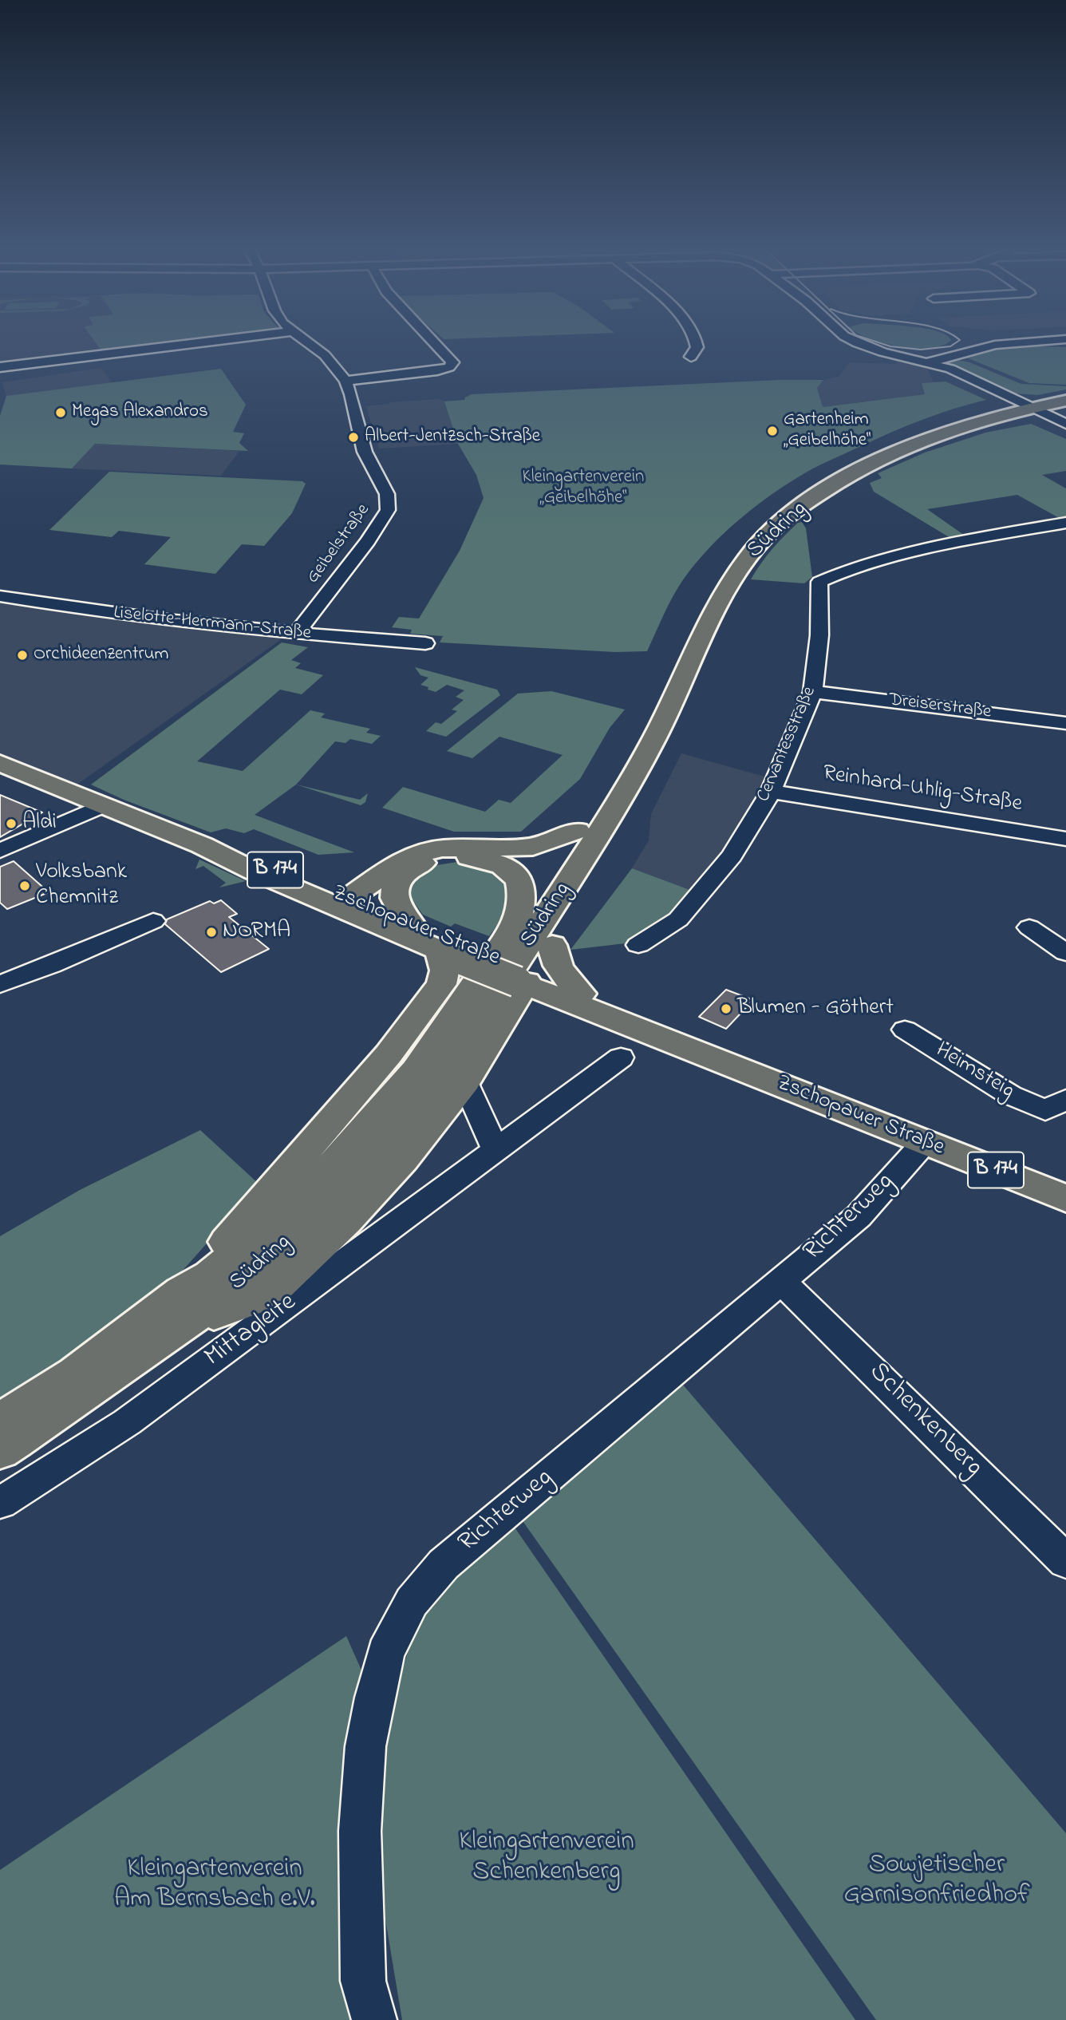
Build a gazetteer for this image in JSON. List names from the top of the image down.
{
  "streets": {
    "main road": ["Südring", "B 174", "Zschopauer Straße"],
    "street": [
      "Geibelstraße",
      "Liselotte-Herrmann-Straße",
      "Dreiserstraße",
      "Cervantesstraße",
      "Reinhard-Uhlig-Straße",
      "Heimsteig",
      "Richterweg",
      "Mittagleite",
      "Schenkenberg"
    ]
  },
  "crossings": [
    ["Geibelstraße", "Liselotte-Herrmann-Straße"],
    ["Dreiserstraße", "Cervantesstraße"],
    ["Cervantesstraße", "Reinhard-Uhlig-Straße"],
    ["Zschopauer Straße", "Richterweg"],
    ["Richterweg", "Schenkenberg"]
  ],
  "parks": [
    "Kleingartenverein „Geibelhöhe“",
    "Kleingartenverein Schenkenberg",
    "Sowjetischer Garnisonfriedhof",
    "Kleingartenverein Am Bernsbach e.V."
  ],
  "places": [
    "Megas Alexandros",
    "Gartenheim „Geibelhöhe“",
    "Albert-Jentzsch-Straße",
    "Orchideenzentrum",
    "Aldi",
    "Volksbank Chemnitz",
    "NORMA",
    "Blumen - Göthert"
  ]
}
